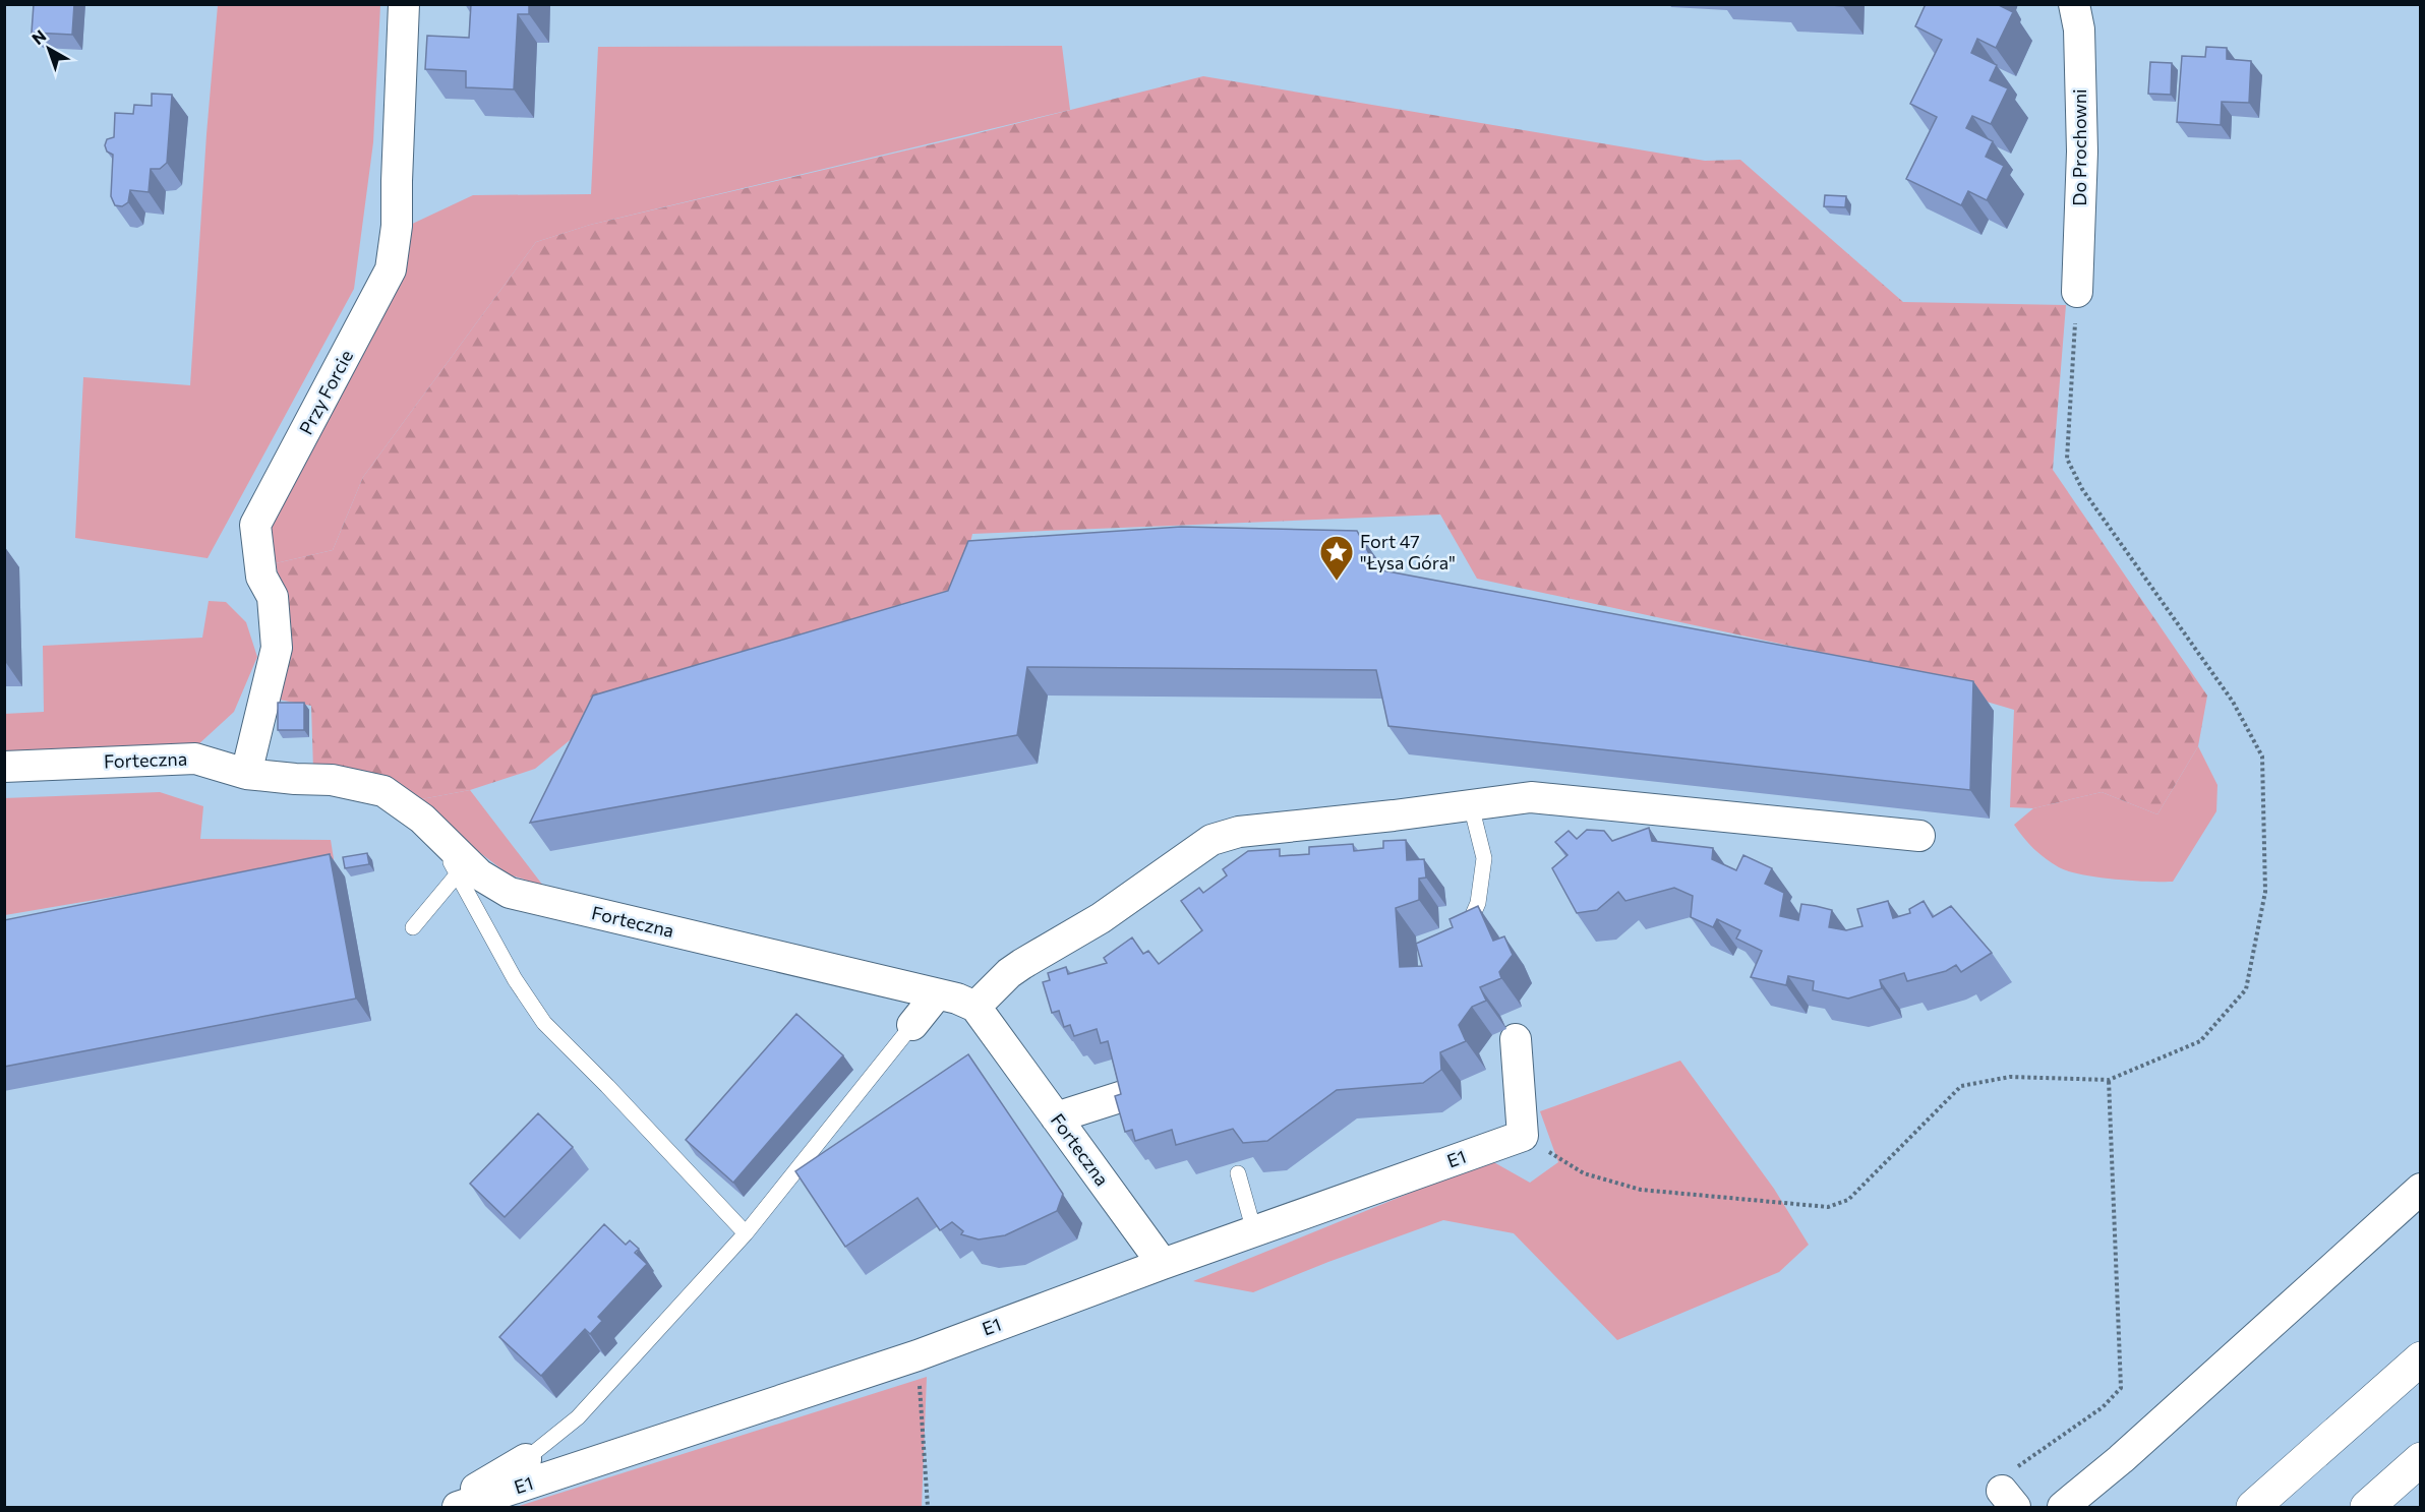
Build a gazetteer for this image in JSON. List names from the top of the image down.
{
  "streets": {
    "street": [
      "Do Prochowni",
      "Przy Forcie",
      "Forteczna",
      "E1"
    ]
  },
  "crossings": [
    ["Przy Forcie", "Forteczna"],
    ["Forteczna", "E1"]
  ],
  "places": {
    "place": ["Fort 47 \"Łysa Góra\""]
  },
  "north": "top left"
}
